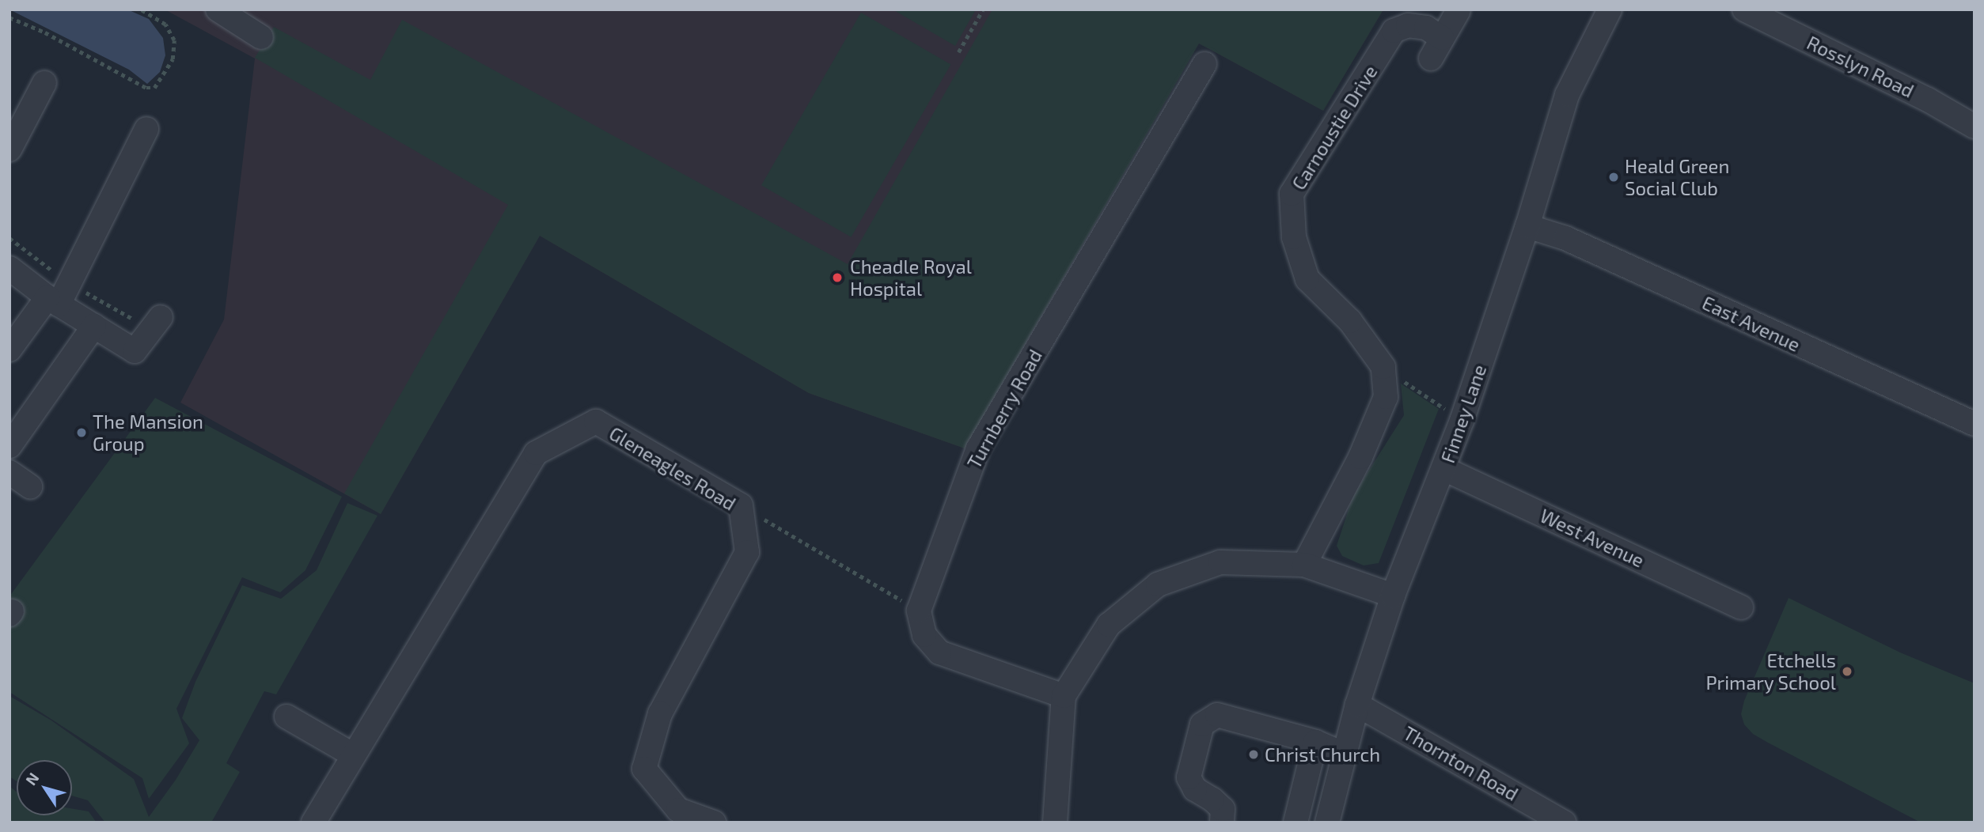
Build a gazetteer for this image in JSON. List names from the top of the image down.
{
  "streets": {
    "street": [
      "Rosslyn Road",
      "Carnoustie Drive",
      "East Avenue",
      "Turnberry Road",
      "Finney Lane",
      "Gleneagles Road",
      "West Avenue",
      "Thornton Road"
    ]
  },
  "crossings": [
    ["East Avenue", "Finney Lane"],
    ["Finney Lane", "West Avenue"],
    ["Finney Lane", "Thornton Road"]
  ],
  "places": [
    "Heald Green Social Club",
    "Cheadle Royal Hospital",
    "The Mansion Group",
    "Etchells Primary School",
    "Christ Church"
  ],
  "north": "top left"
}
